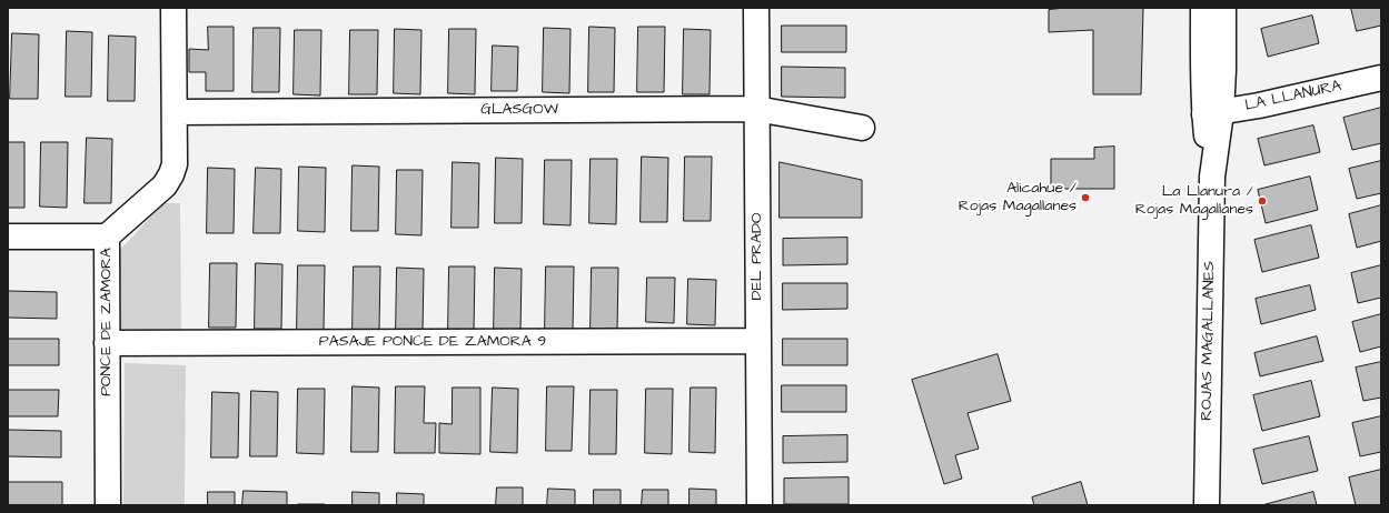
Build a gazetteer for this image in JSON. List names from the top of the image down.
{
  "streets": {
    "street": [
      "LA LLANURA",
      "GLASGOW",
      "DEL PRADO",
      "PONCE DE ZAMORA",
      "ROJAS MAGALLANES",
      "PASAJE PONCE DE ZAMORA 9"
    ]
  },
  "crossings": [
    ["LA LLANURA", "ROJAS MAGALLANES"],
    ["GLASGOW", "DEL PRADO"],
    ["GLASGOW", "PONCE DE ZAMORA"],
    ["DEL PRADO", "PASAJE PONCE DE ZAMORA 9"],
    ["PONCE DE ZAMORA", "PASAJE PONCE DE ZAMORA 9"]
  ],
  "places": ["Alicahue / Rojas Magallanes", "La Llanura / Rojas Magallanes"]
}
